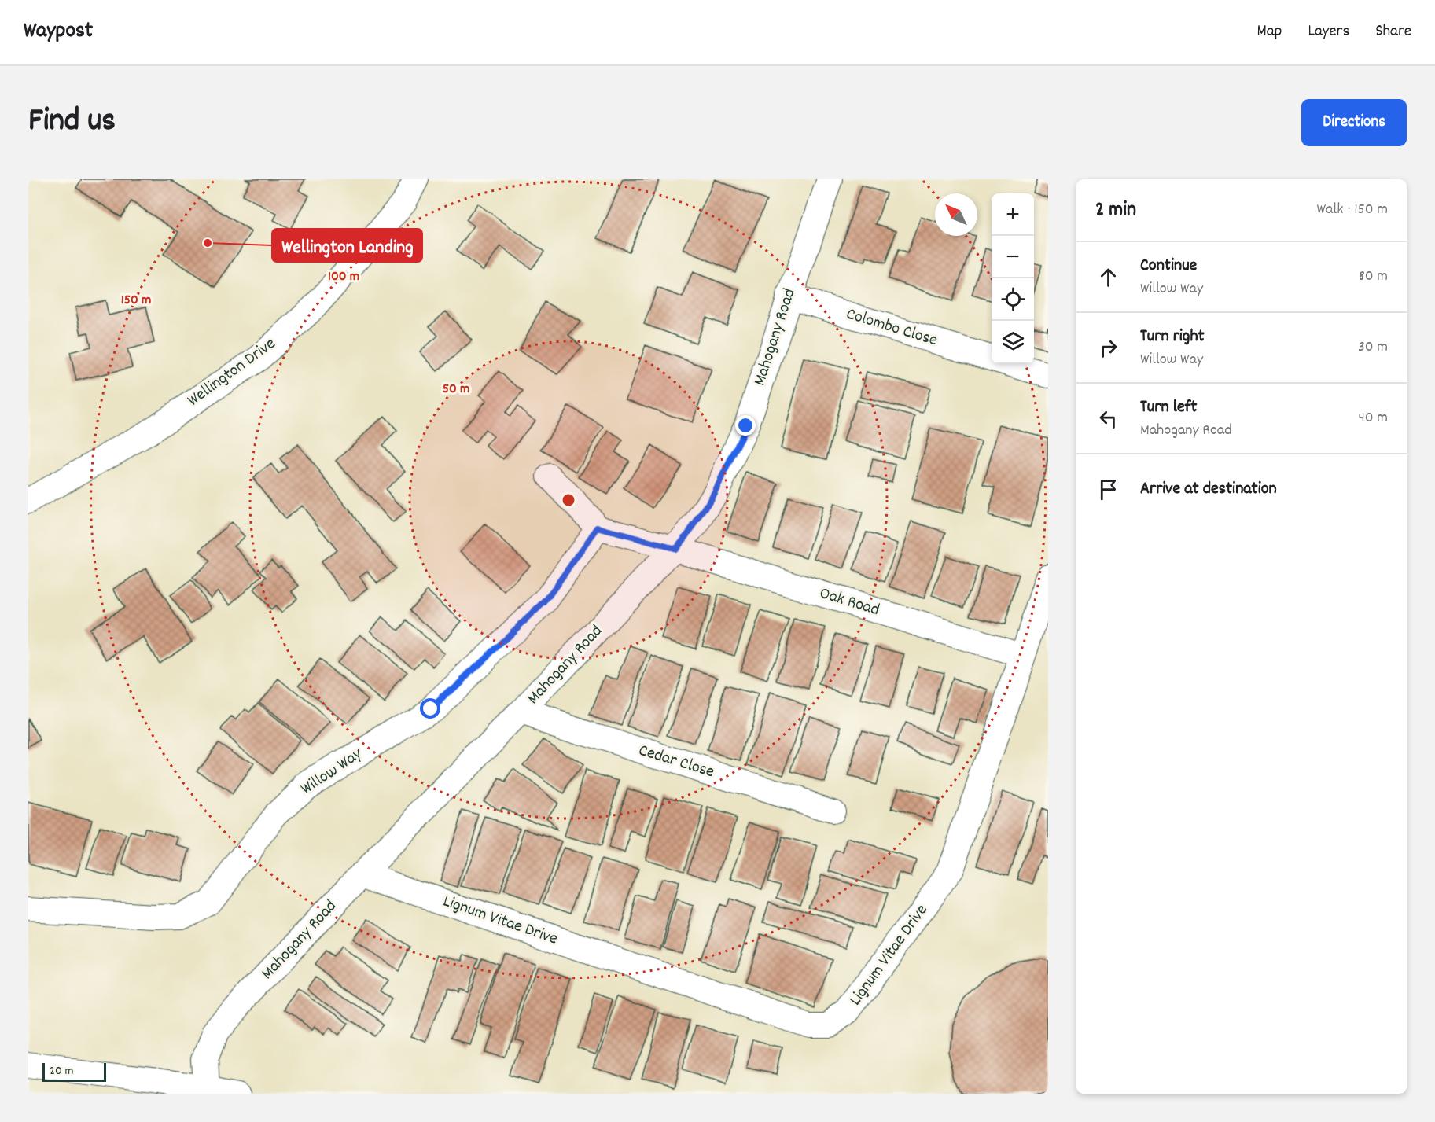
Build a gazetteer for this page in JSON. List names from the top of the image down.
{
  "streets": {
    "street": [
      "Colombo Close",
      "Mahogany Road",
      "Wellington Drive",
      "Oak Road",
      "Cedar Close",
      "Willow Way",
      "Lignum Vitae Drive"
    ]
  },
  "crossings": [
    ["Colombo Close", "Mahogany Road"],
    ["Mahogany Road", "Oak Road"],
    ["Mahogany Road", "Cedar Close"],
    ["Mahogany Road", "Lignum Vitae Drive"],
    ["Oak Road", "Lignum Vitae Drive"]
  ],
  "places": ["Wellington Landing"],
  "scale_bar": "20 m",
  "north": "top left",
  "page": {
    "header": "Waypost",
    "nav": ["Map", "Layers", "Share"],
    "title": "Find us",
    "buttons": "Directions",
    "heading": ["2 min", "Walk · 150 m"],
    "map_buttons": ["+", "−"],
    "list": [
      ["Continue", "Willow Way", "80 m"],
      ["Turn right", "Willow Way", "30 m"],
      ["Turn left", "Mahogany Road", "40 m"],
      "Arrive at destination"
    ],
    "scale": "20 m"
  },
  "rings": ["100 m", "150 m", "50 m"]
}
